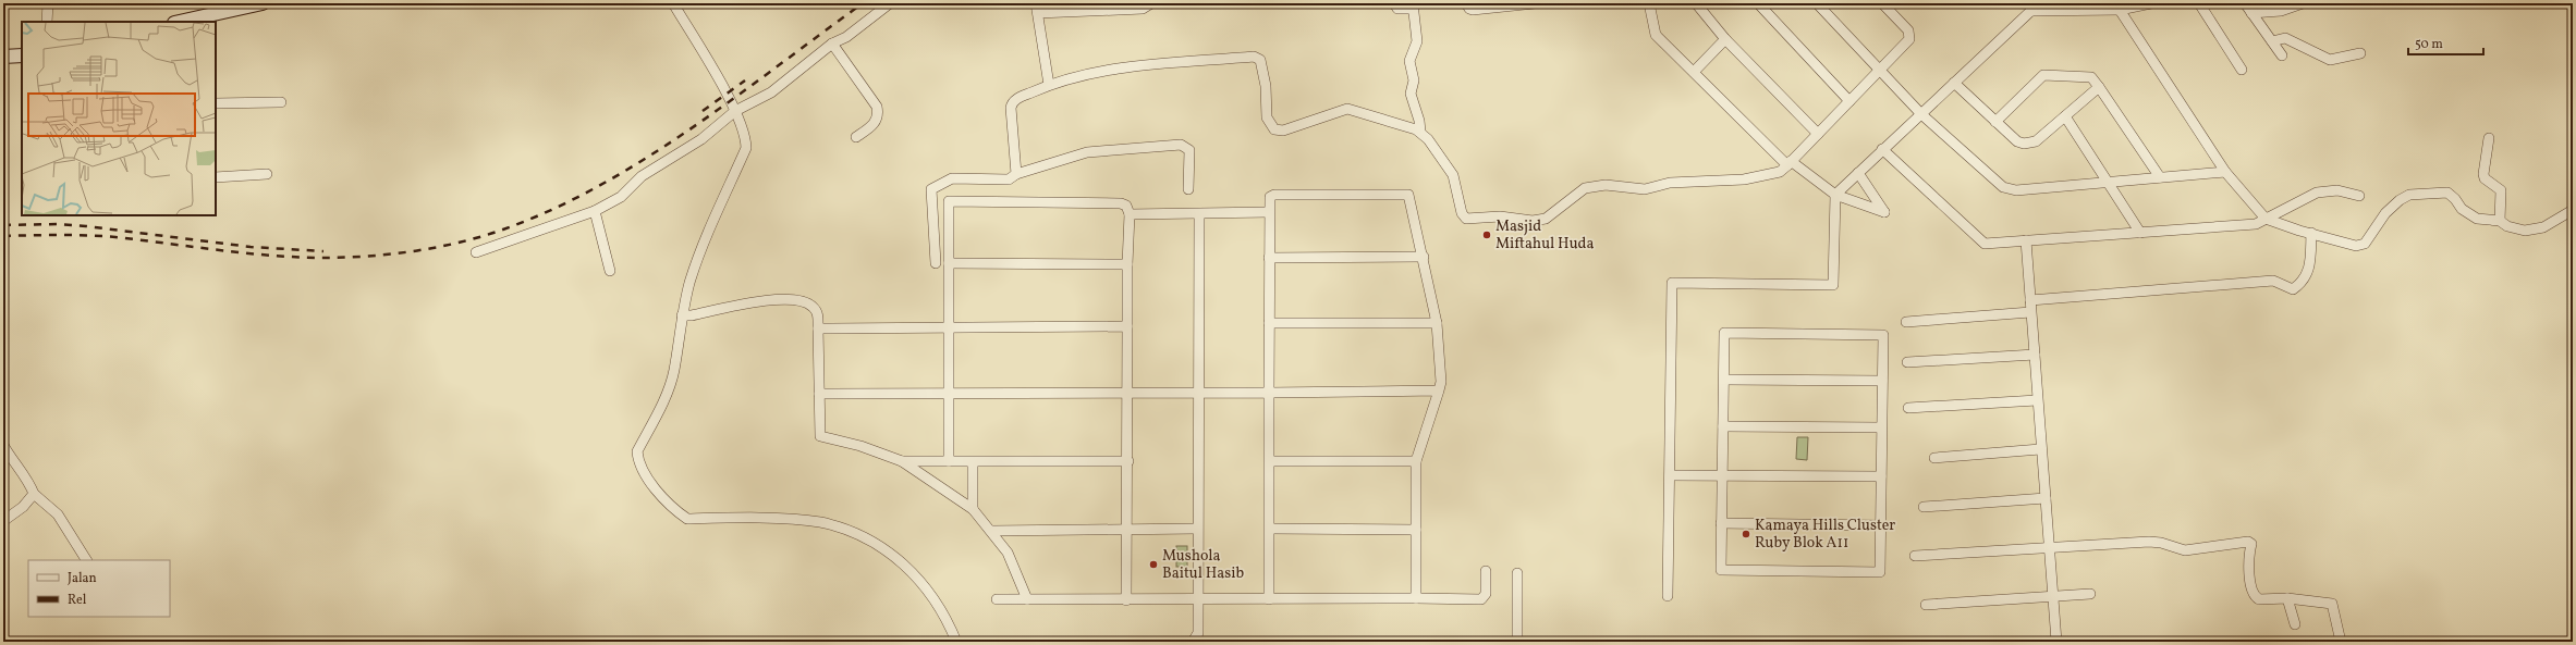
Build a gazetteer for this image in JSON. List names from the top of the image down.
{
  "places": ["Masjid Miftahul Huda", "Kamaya Hills Cluster Ruby Blok A11", "Mushola Baitul Hasib"],
  "legend": ["Jalan", "Rel"],
  "scale_bar": "50 m"
}
